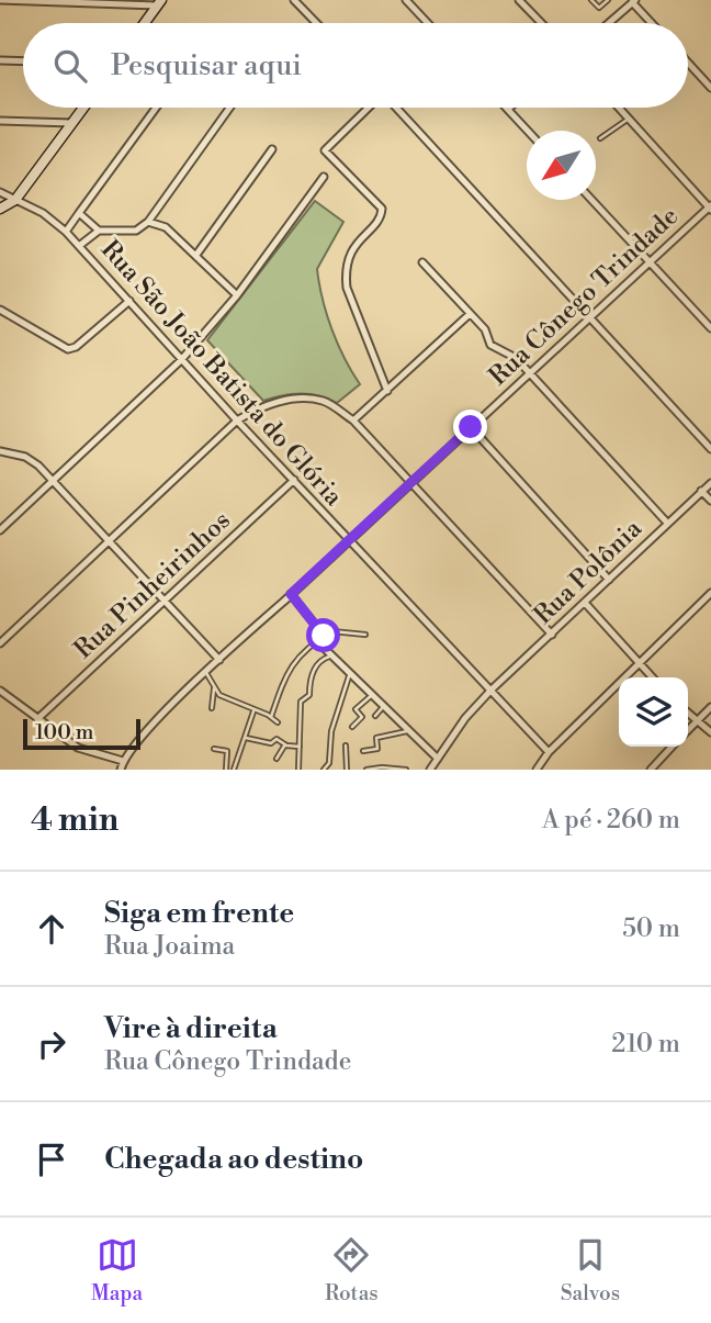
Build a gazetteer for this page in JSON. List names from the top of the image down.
{
  "streets": {
    "street": [
      "Rua Cônego Trindade",
      "Rua São João Batista do Glória",
      "Rua Polônia",
      "Rua Pinheirinhos"
    ]
  },
  "crossings": [
    ["Rua Cônego Trindade", "Rua São João Batista do Glória"],
    ["Rua São João Batista do Glória", "Rua Polônia"],
    ["Rua São João Batista do Glória", "Rua Pinheirinhos"]
  ],
  "scale_bar": "100 m",
  "north": "bottom left",
  "page": {
    "search": "Pesquisar aqui",
    "scale": "100 m",
    "heading": ["4 min", "A pé · 260 m"],
    "list": [
      ["Siga em frente", "Rua Joaima", "50 m"],
      ["Vire à direita", "Rua Cônego Trindade", "210 m"],
      "Chegada ao destino"
    ],
    "nav": ["Mapa", "Rotas", "Salvos"]
  }
}
